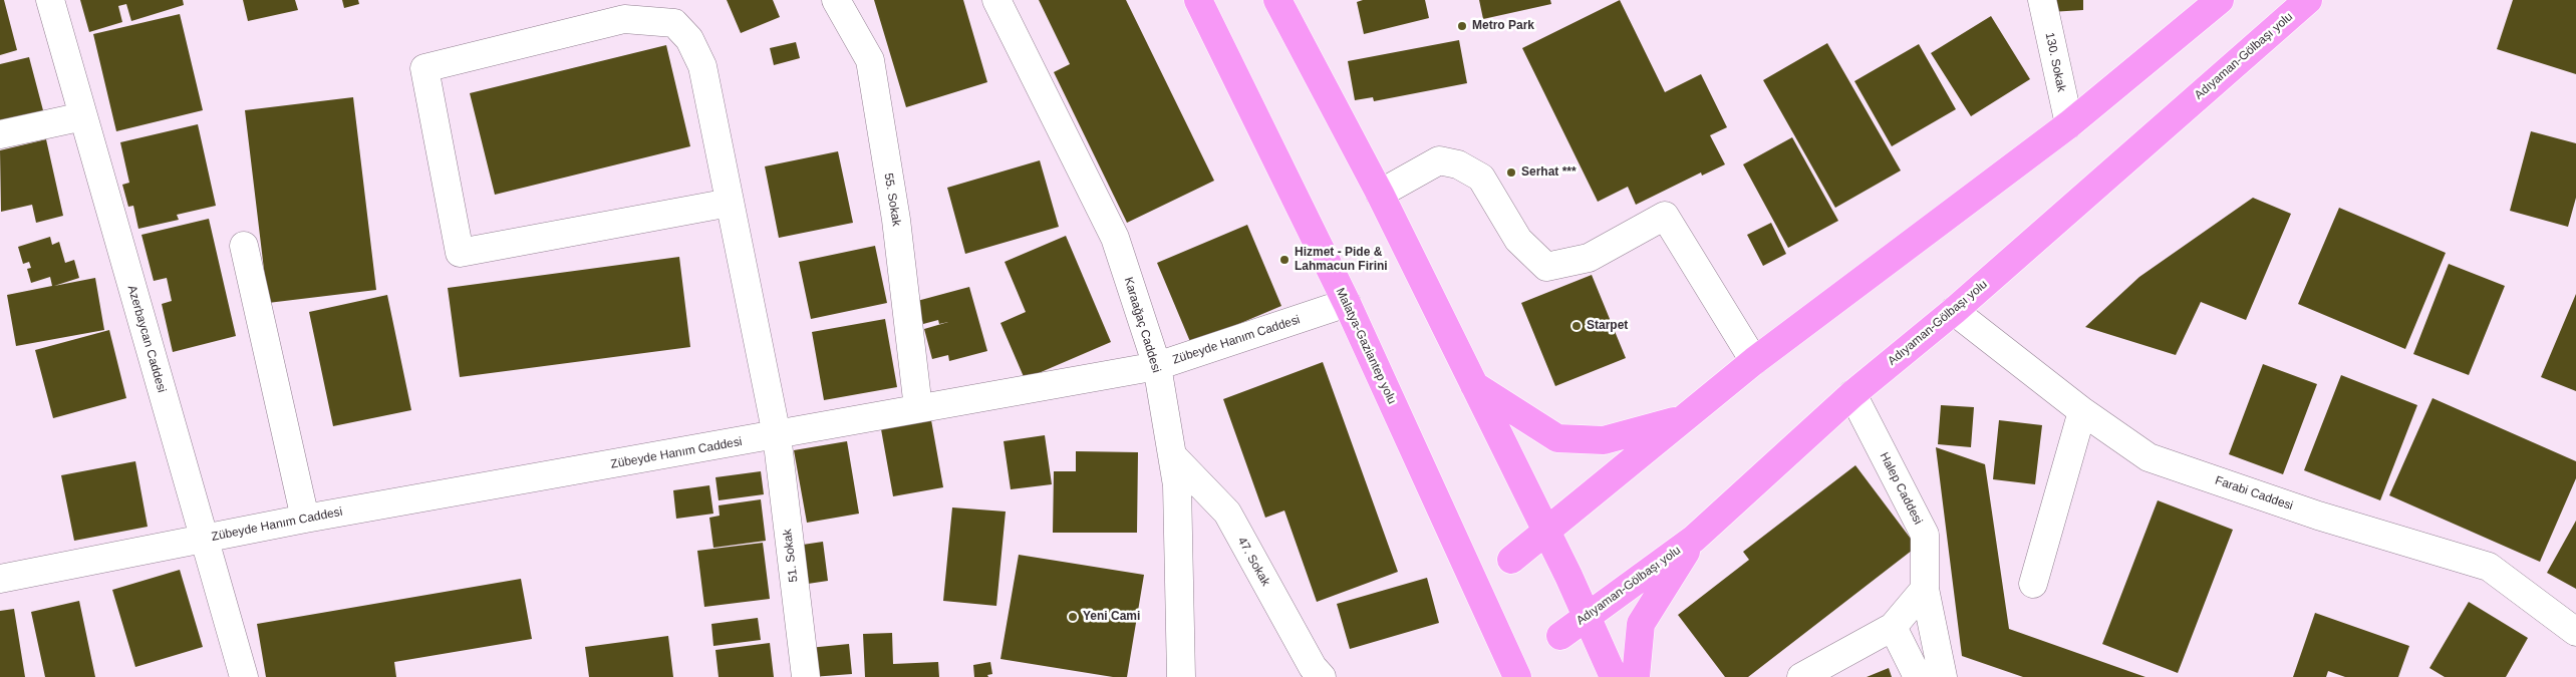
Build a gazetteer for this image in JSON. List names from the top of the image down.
{
  "streets": {
    "highway": ["Adıyaman-Gölbaşı yolu", "Malatya-Gaziantep yolu"],
    "street": [
      "130. Sokak",
      "55. Sokak",
      "Karaağaç Caddesi",
      "Azerbaycan Caddesi",
      "Zübeyde Hanım Caddesi",
      "Halep Caddesi",
      "Farabi Caddesi",
      "51. Sokak",
      "47. Sokak"
    ]
  },
  "crossings": [
    ["Adıyaman-Gölbaşı yolu", "Malatya-Gaziantep yolu"],
    ["Adıyaman-Gölbaşı yolu", "Halep Caddesi"],
    ["Adıyaman-Gölbaşı yolu", "Farabi Caddesi"],
    ["55. Sokak", "Zübeyde Hanım Caddesi"],
    ["Karaağaç Caddesi", "Zübeyde Hanım Caddesi"],
    ["Karaağaç Caddesi", "47. Sokak"],
    ["Azerbaycan Caddesi", "Zübeyde Hanım Caddesi"],
    ["Zübeyde Hanım Caddesi", "Malatya-Gaziantep yolu"],
    ["Zübeyde Hanım Caddesi", "51. Sokak"]
  ],
  "places": [
    "Metro Park",
    "Serhat ***",
    "Hizmet - Pide & Lahmacun Firini",
    "Starpet",
    "Yeni Cami"
  ]
}
